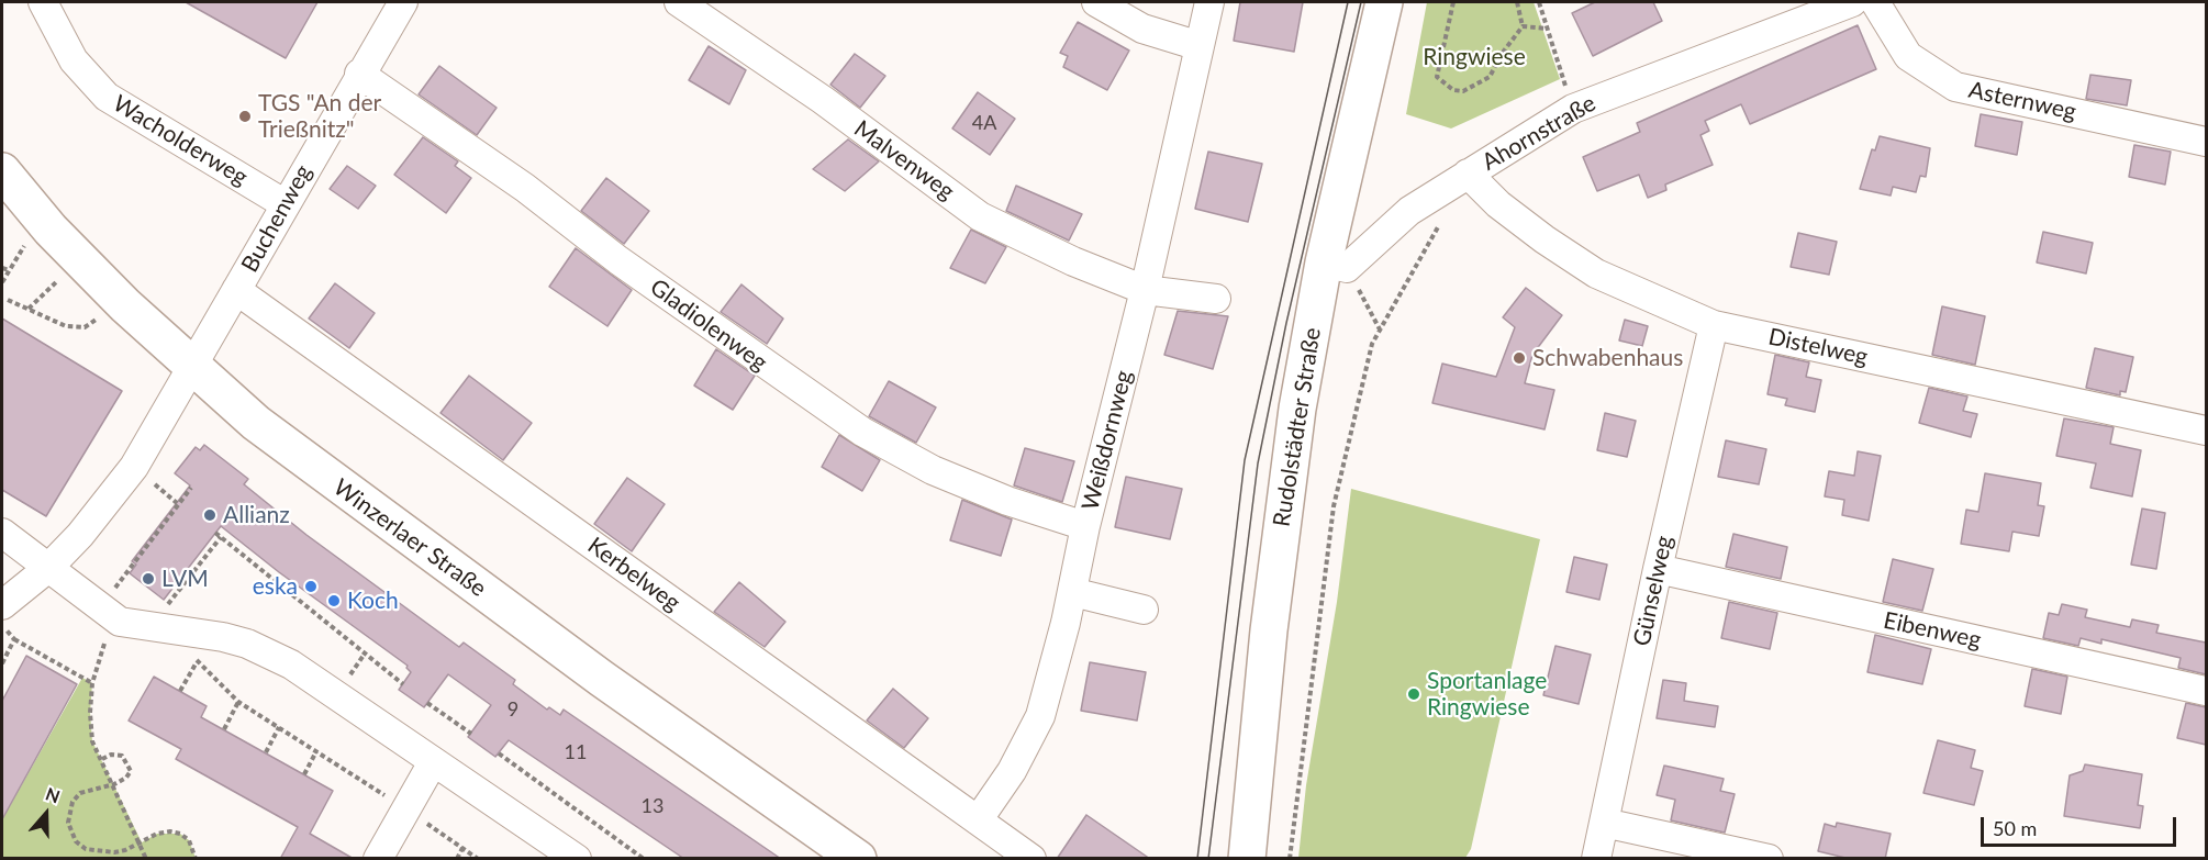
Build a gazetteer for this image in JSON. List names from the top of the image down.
{
  "streets": {
    "main road": ["Rudolstädter Straße", "Winzerlaer Straße"],
    "street": [
      "Asternweg",
      "Ahornstraße",
      "Wacholderweg",
      "Malvenweg",
      "Buchenweg",
      "Gladiolenweg",
      "Distelweg",
      "Weißdornweg",
      "Kerbelweg",
      "Günselweg",
      "Eibenweg"
    ]
  },
  "crossings": [
    ["Ahornstraße", "Distelweg"],
    ["Ahornstraße", "Rudolstädter Straße"],
    ["Wacholderweg", "Buchenweg"],
    ["Malvenweg", "Weißdornweg"],
    ["Buchenweg", "Gladiolenweg"],
    ["Buchenweg", "Winzerlaer Straße"],
    ["Buchenweg", "Kerbelweg"],
    ["Gladiolenweg", "Weißdornweg"],
    ["Distelweg", "Günselweg"],
    ["Weißdornweg", "Kerbelweg"],
    ["Günselweg", "Eibenweg"]
  ],
  "parks": ["Ringwiese"],
  "places": [
    "TGS \"An der Trießnitz\"",
    "Schwabenhaus",
    "Allianz",
    "LVM",
    "eska",
    "Koch",
    "Sportanlage Ringwiese"
  ],
  "house_numbers": [
    "4A",
    "9",
    "11",
    "13"
  ],
  "scale_bar": "50 m",
  "north": "top"
}
